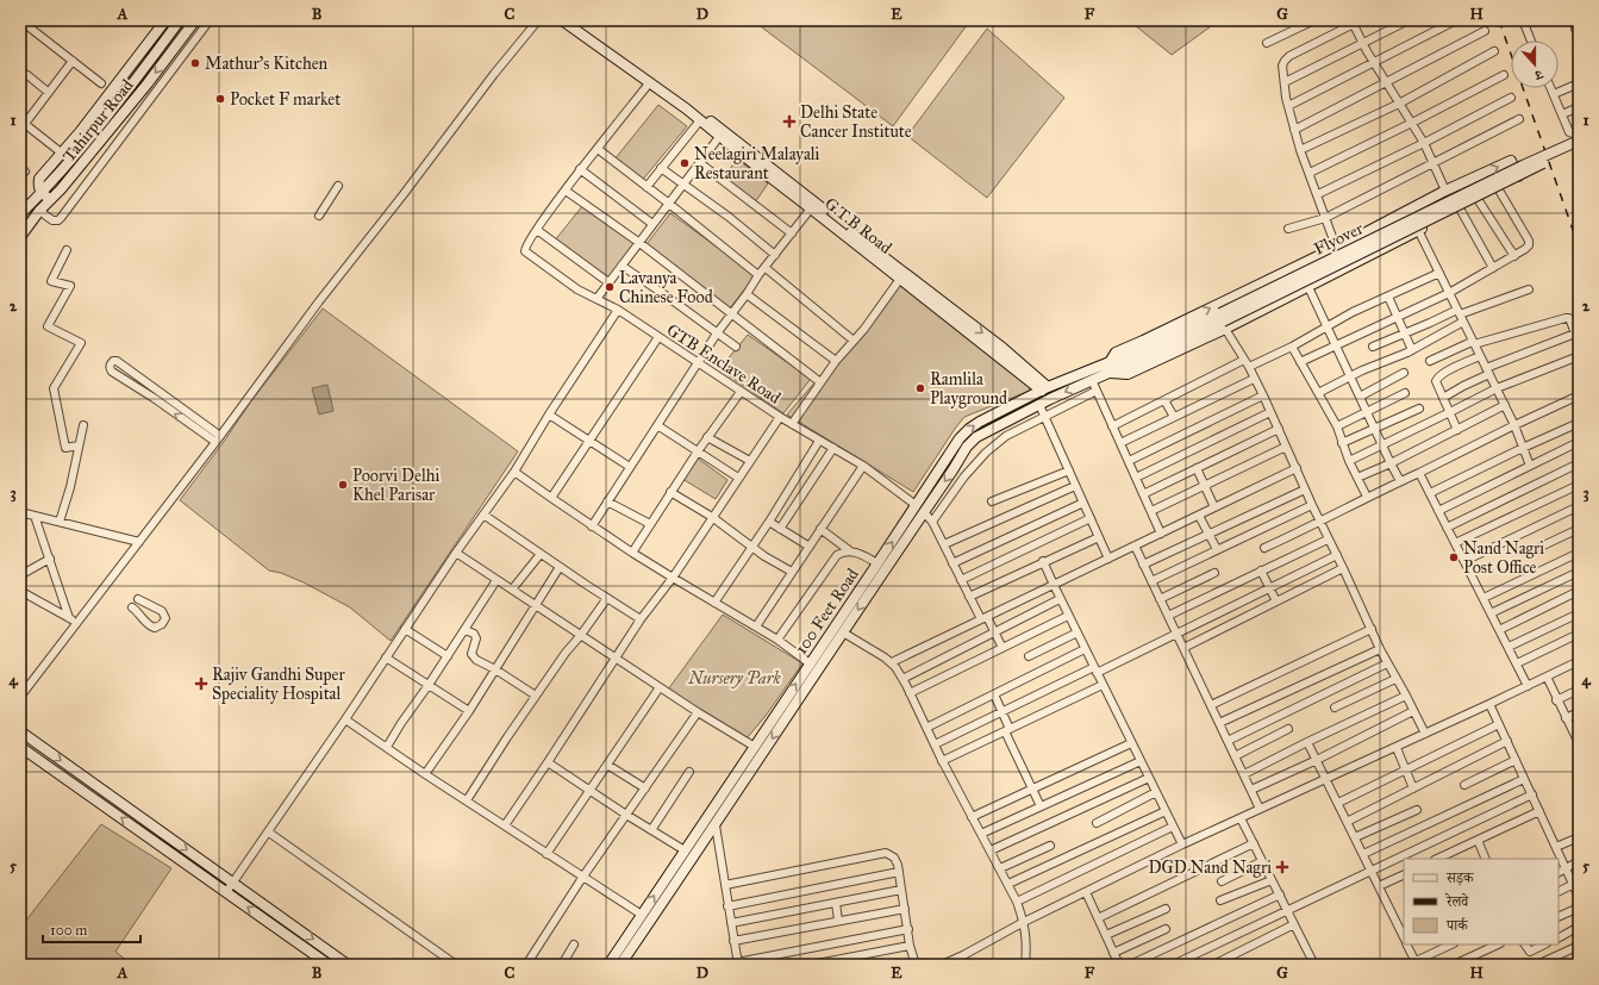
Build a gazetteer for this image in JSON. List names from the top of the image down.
{
  "streets": {
    "main road": [
      "Tahirpur Road",
      "G.T.B Road",
      "Flyover",
      "100 Feet Road"
    ],
    "street": ["GTB Enclave Road"]
  },
  "crossings": [
    ["G.T.B Road", "GTB Enclave Road"],
    ["G.T.B Road", "100 Feet Road"],
    ["Flyover", "100 Feet Road"],
    ["GTB Enclave Road", "100 Feet Road"]
  ],
  "parks": ["Nursery Park"],
  "places": {
    "other": [
      "Mathur's Kitchen",
      "Pocket F market",
      "Neelagiri Malayali Restaurant",
      "Lavanya Chinese Food",
      "Ramlila Playground",
      "Poorvi Delhi Khel Parisar",
      "Nand Nagri Post Office"
    ],
    "health": ["Delhi State Cancer Institute", "Rajiv Gandhi Super Speciality Hospital", "DGD Nand Nagri"]
  },
  "legend": ["सड़क", "रेलवे", "पार्क"],
  "scale_bar": "100 m",
  "north": "bottom",
  "grid": {
    "columns": [
      "A",
      "B",
      "C",
      "D",
      "E",
      "F",
      "G",
      "H"
    ],
    "rows": [
      "1",
      "2",
      "3",
      "4",
      "5"
    ]
  }
}
